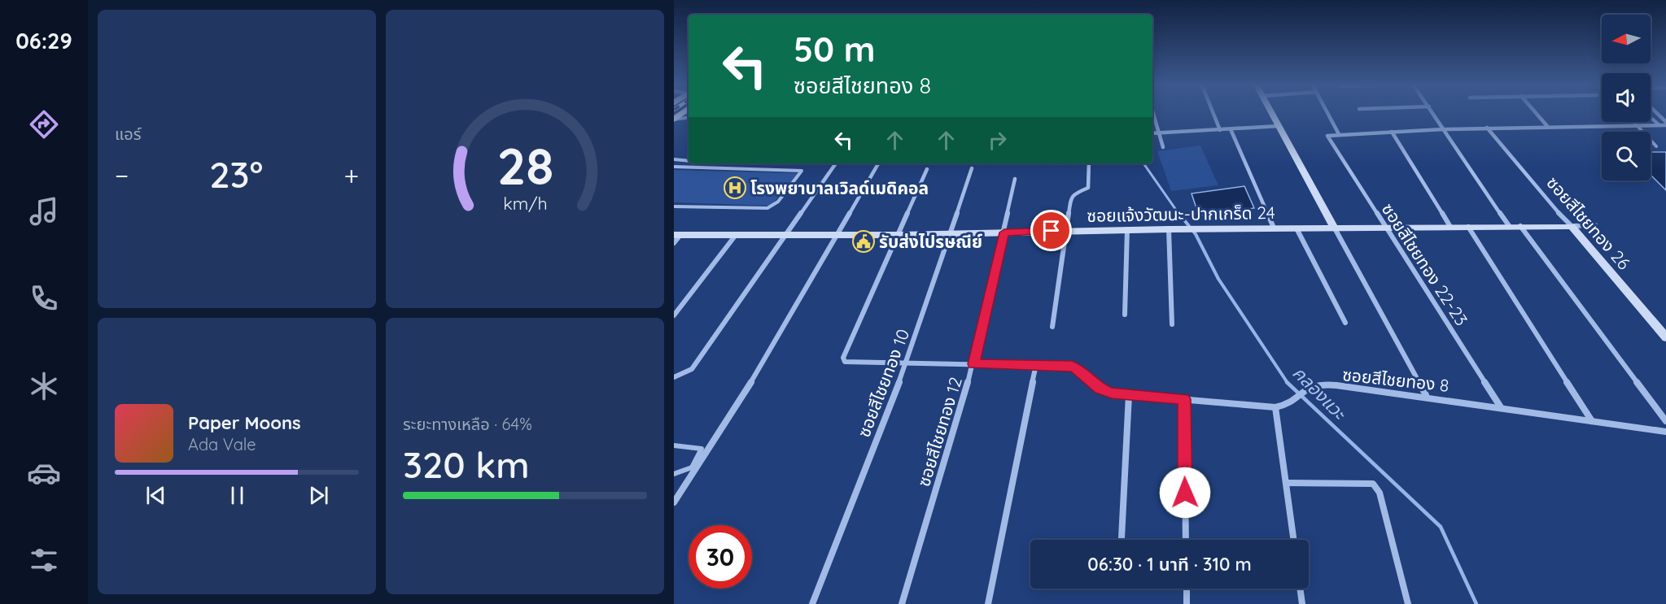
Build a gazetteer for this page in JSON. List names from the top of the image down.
{
  "streets": {
    "street": [
      "ซอยแจ้งวัฒนะ-ปากเกร็ด 24",
      "ซอยสีไชยทอง 26",
      "ซอยสีไชยทอง 22-23",
      "ซอยสีไชยทอง 8",
      "ซอยสีไชยทอง 10",
      "ซอยสีไชยทอง 12"
    ]
  },
  "crossings": [
    ["ซอยแจ้งวัฒนะ-ปากเกร็ด 24", "ซอยสีไชยทอง 26"],
    ["ซอยแจ้งวัฒนะ-ปากเกร็ด 24", "ซอยสีไชยทอง 22-23"],
    ["ซอยแจ้งวัฒนะ-ปากเกร็ด 24", "ซอยสีไชยทอง 8"],
    ["ซอยแจ้งวัฒนะ-ปากเกร็ด 24", "ซอยสีไชยทอง 10"],
    ["ซอยแจ้งวัฒนะ-ปากเกร็ด 24", "ซอยสีไชยทอง 12"],
    ["ซอยสีไชยทอง 22-23", "ซอยสีไชยทอง 8"],
    ["ซอยสีไชยทอง 8", "ซอยสีไชยทอง 10"],
    ["ซอยสีไชยทอง 8", "ซอยสีไชยทอง 12"]
  ],
  "water": ["คลองแวะ"],
  "places": {
    "hospital": ["โรงพยาบาลเวิลด์เมดิคอล"],
    "public building": ["รับส่งไปรษณีย์"]
  },
  "north": "left",
  "page": {
    "tabs": "06:29",
    "tile": [
      "แอร์",
      ["ระยะทางเหลือ · 64%", "320 km"]
    ],
    "turn": ["50 m", "ซอยสีไชยทอง 8"],
    "heat": ["−", "23°", "+"],
    "song": ["Paper Moons", "Ada Vale"],
    "limit": "30",
    "trip": "06:30 · 1 นาที · 310 m",
    "gauge": ["28", "km/h"]
  }
}
